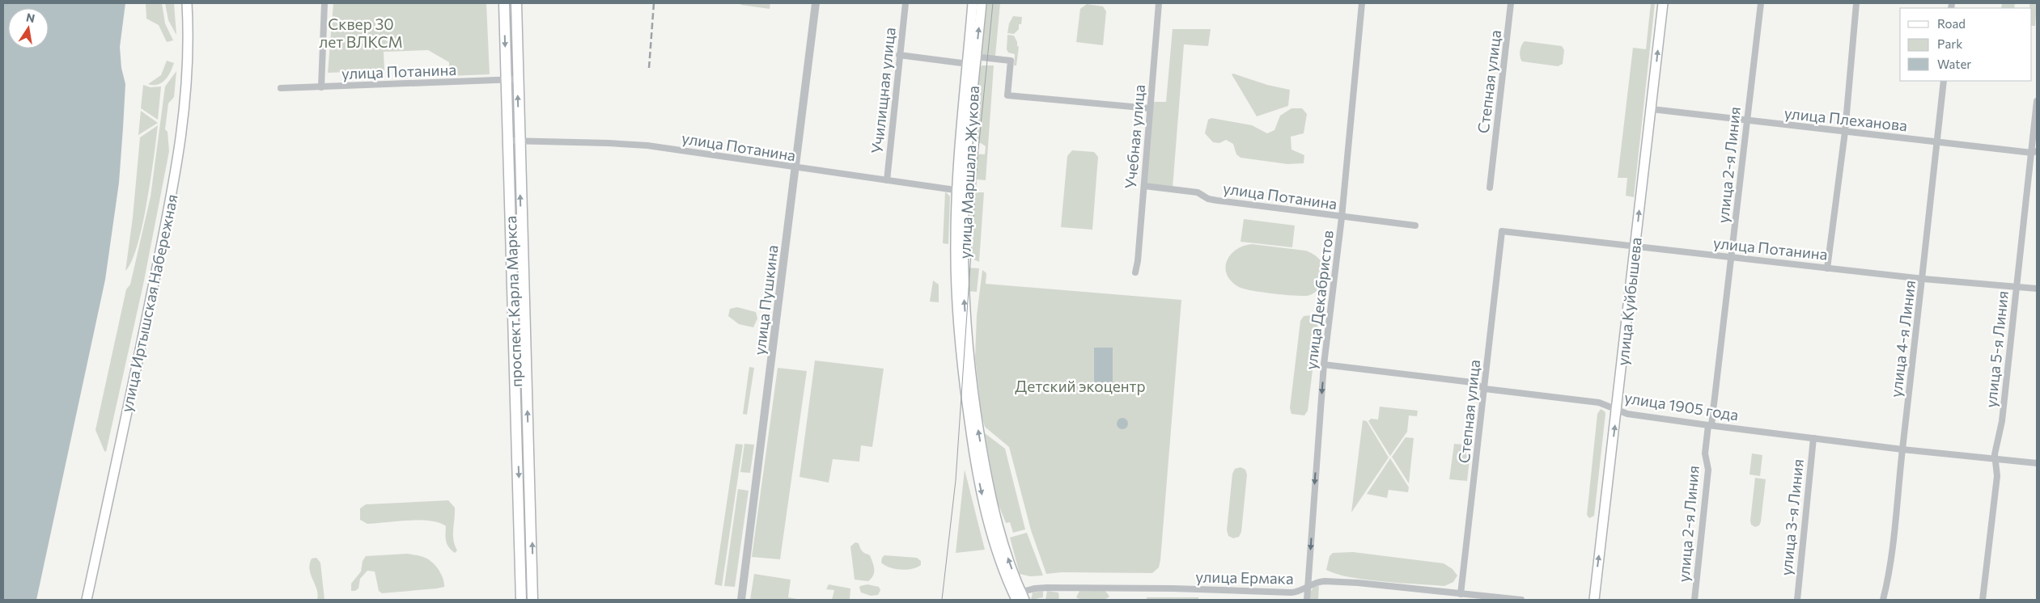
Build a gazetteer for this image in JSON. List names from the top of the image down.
{
  "streets": {
    "main road": [
      "улица Маршала Жукова",
      "проспект Карла Маркса",
      "улица Куйбышева",
      "улица Иртышская Набережная"
    ],
    "street": [
      "улица Потанина",
      "Степная улица",
      "Училищная улица",
      "улица Плеханова",
      "Учебная улица",
      "улица 2-я Линия",
      "улица Пушкина",
      "улица Декабристов",
      "улица 4-я Линия",
      "улица 5-я Линия",
      "улица 1905 года",
      "улица 3-я Линия",
      "улица Ермака"
    ]
  },
  "crossings": [
    ["улица Потанина", "Степная улица"],
    ["улица Потанина", "Училищная улица"],
    ["улица Потанина", "Учебная улица"],
    ["улица Потанина", "улица 2-я Линия"],
    ["улица Потанина", "улица Маршала Жукова"],
    ["улица Потанина", "улица Пушкина"],
    ["улица Потанина", "улица Декабристов"],
    ["улица Потанина", "проспект Карла Маркса"],
    ["улица Потанина", "улица Куйбышева"],
    ["улица Потанина", "улица 4-я Линия"],
    ["улица Потанина", "улица 5-я Линия"],
    ["Степная улица", "улица 1905 года"],
    ["Степная улица", "улица Ермака"],
    ["улица Плеханова", "улица 2-я Линия"],
    ["улица Плеханова", "улица Куйбышева"],
    ["улица Плеханова", "улица 4-я Линия"],
    ["улица Плеханова", "улица 5-я Линия"],
    ["улица 2-я Линия", "улица 1905 года"],
    ["улица Маршала Жукова", "улица Ермака"],
    ["улица Декабристов", "улица 1905 года"],
    ["улица Декабристов", "улица Ермака"],
    ["улица Куйбышева", "улица 1905 года"],
    ["улица 4-я Линия", "улица 1905 года"],
    ["улица 5-я Линия", "улица 1905 года"],
    ["улица 1905 года", "улица 3-я Линия"]
  ],
  "one_way": ["улица Декабристов", "улица Куйбышева"],
  "parks": ["Сквер 30 лет ВЛКСМ", "Детский экоцентр"],
  "legend": ["Road", "Park", "Water"],
  "north": "top"
}
